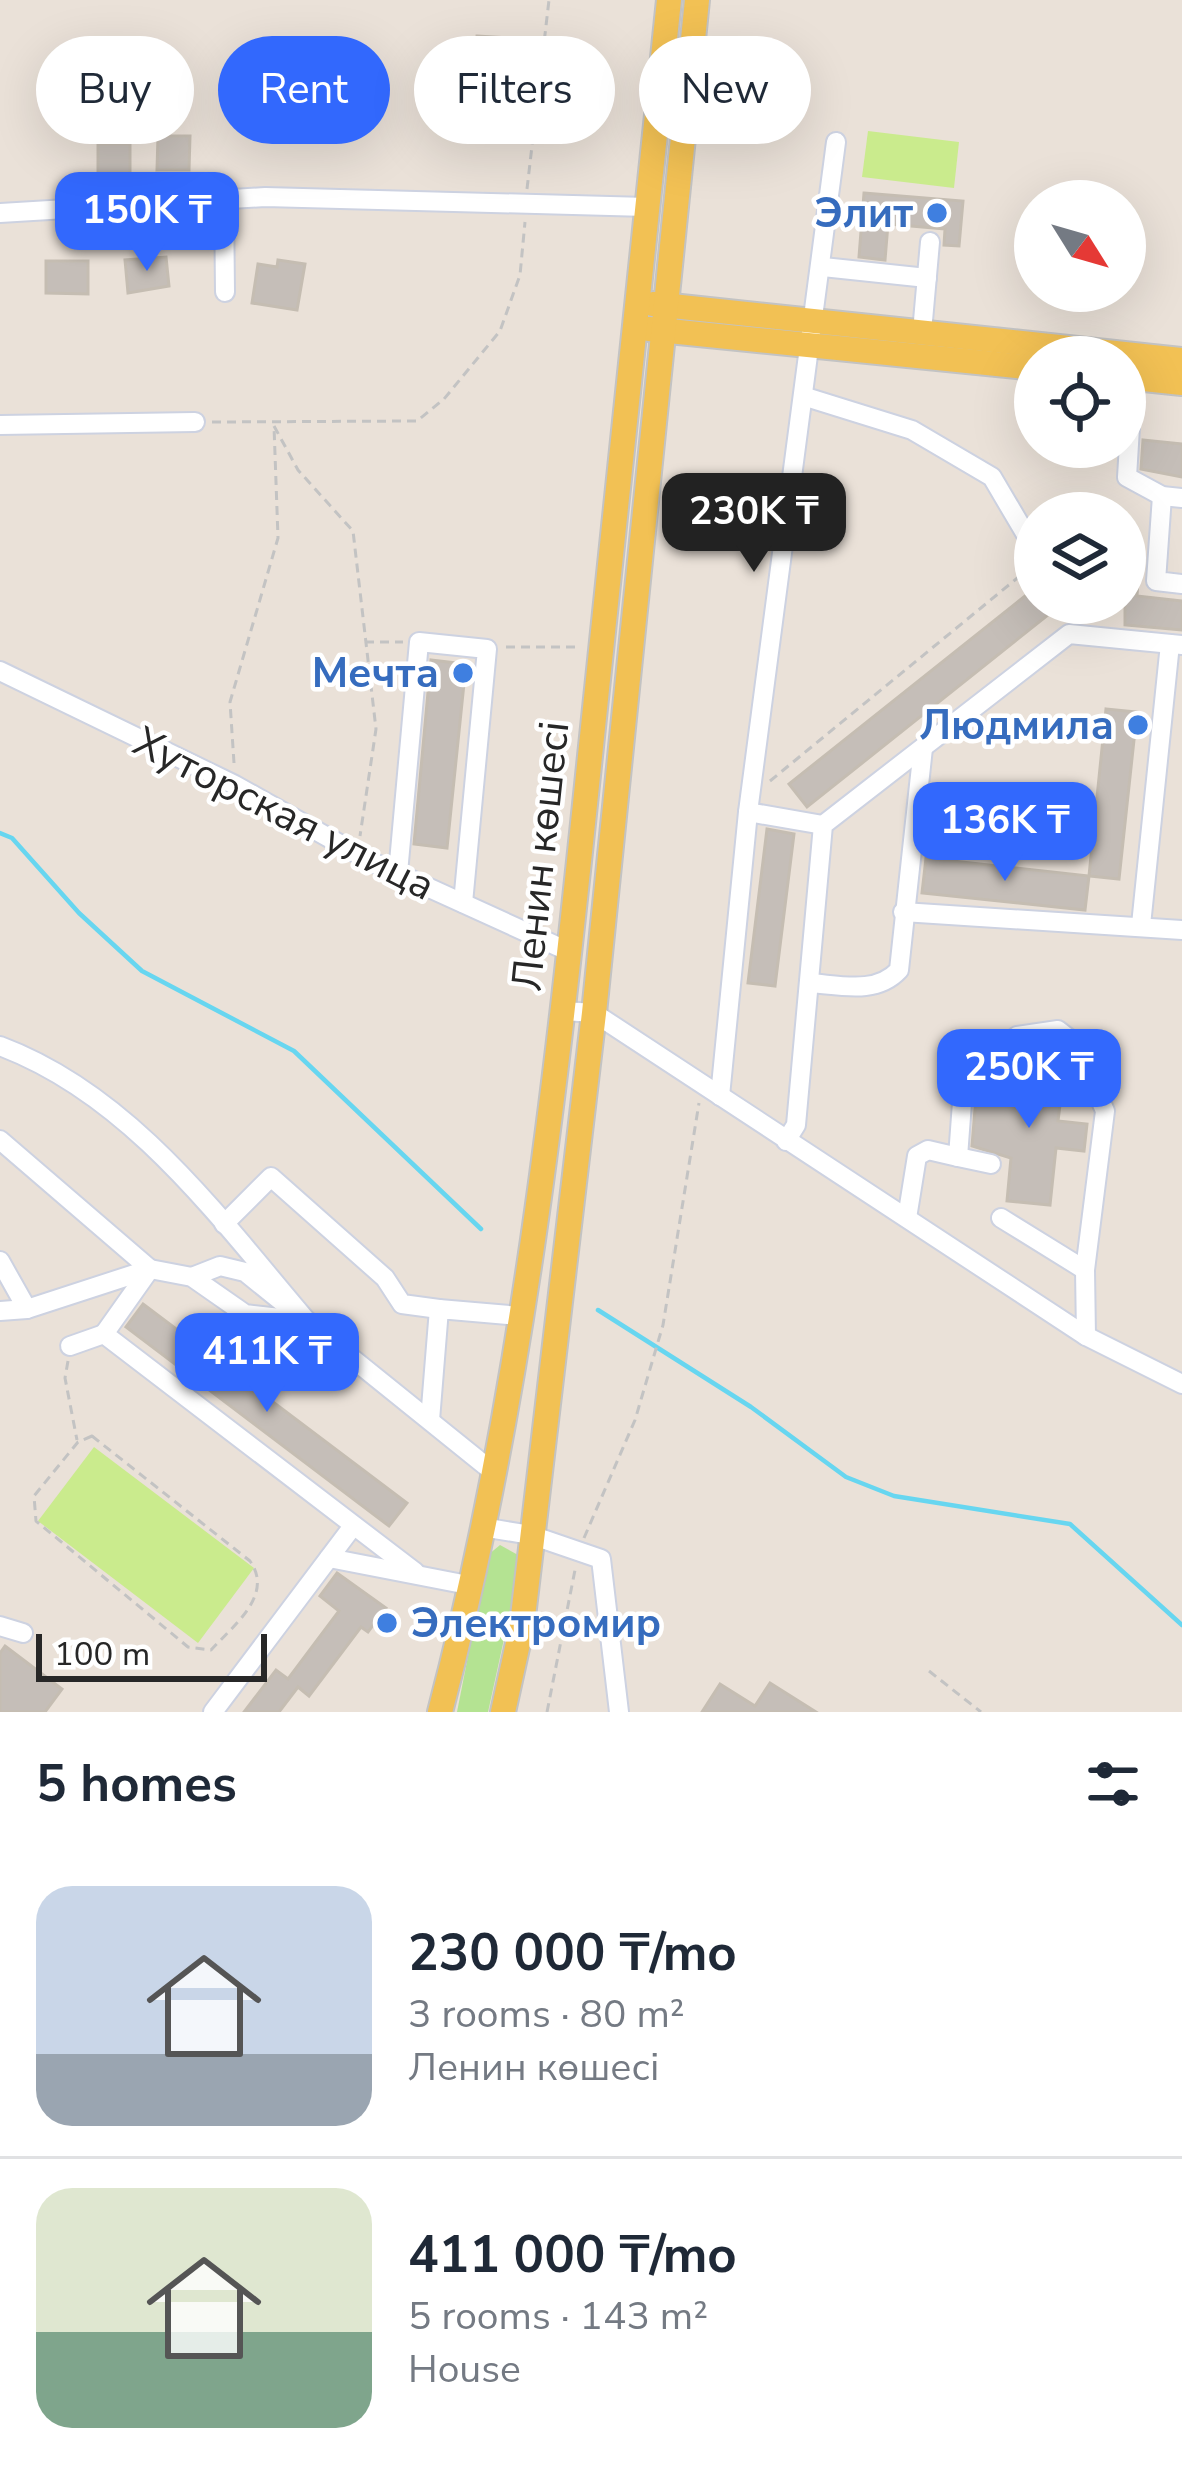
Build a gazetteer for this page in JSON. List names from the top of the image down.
{
  "streets": {
    "main road": ["Ленин көшесі"],
    "street": ["Хуторская улица"]
  },
  "crossings": [
    ["Хуторская улица", "Ленин көшесі"]
  ],
  "places": [
    "Элит",
    "Мечта",
    "Людмила",
    "Электромир"
  ],
  "scale_bar": "100 m",
  "north": "bottom right",
  "page": {
    "chip": [
      "Buy",
      "Rent",
      "Filters",
      "New"
    ],
    "price": [
      "150K ₸",
      "230K ₸",
      "136K ₸",
      "250K ₸",
      "411K ₸"
    ],
    "scale": "100 m",
    "heading": "5 homes",
    "list": [
      {
        "name": "230 000 ₸/mo",
        "note": "3 rooms · 80 m² · Ленин көшесі"
      },
      {
        "name": "411 000 ₸/mo",
        "note": "5 rooms · 143 m² · House"
      }
    ]
  }
}
